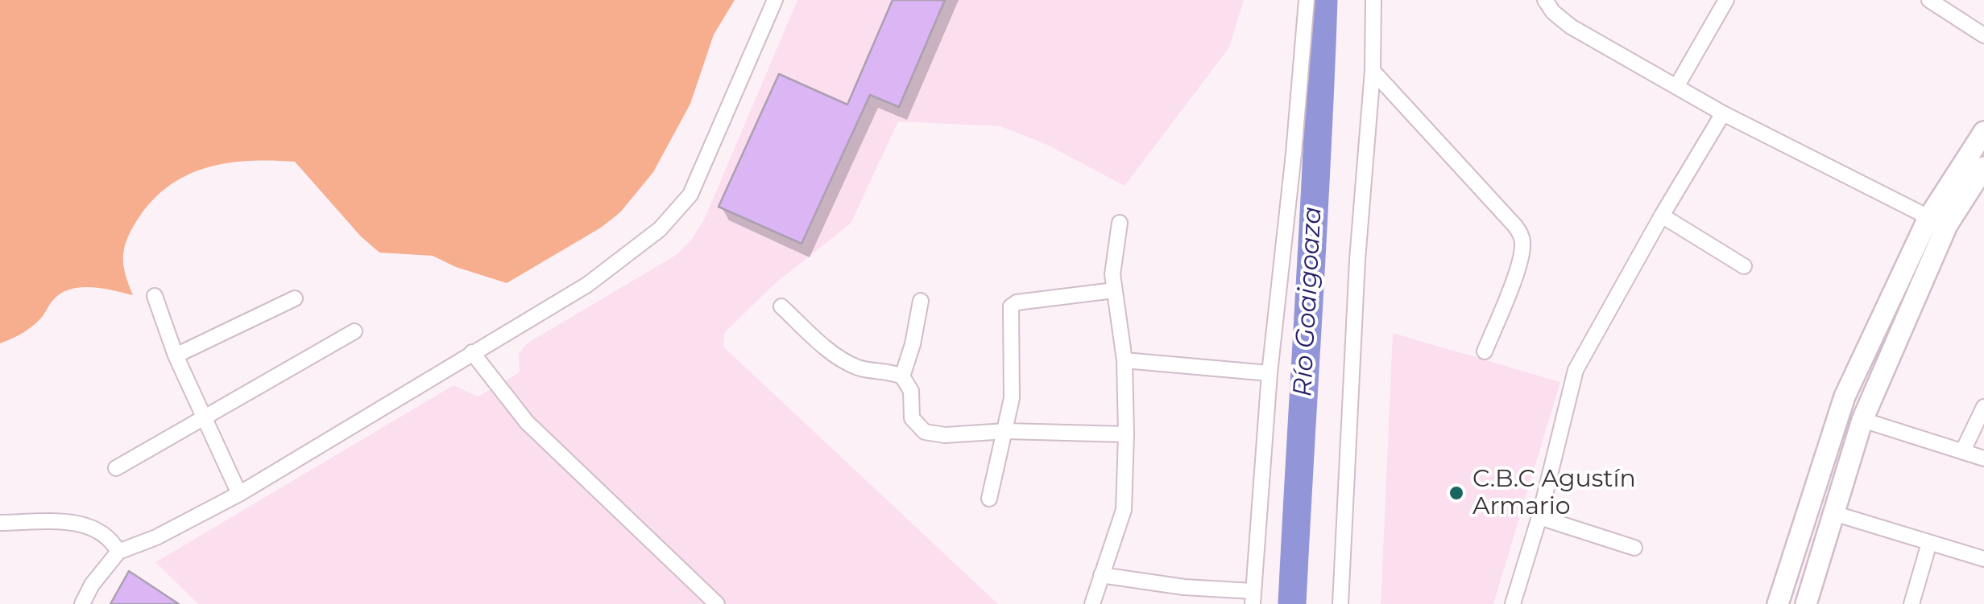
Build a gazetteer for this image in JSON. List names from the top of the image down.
{
  "water": ["Río Goaigoaza"],
  "places": ["C.B.C Agustín Armario"]
}
